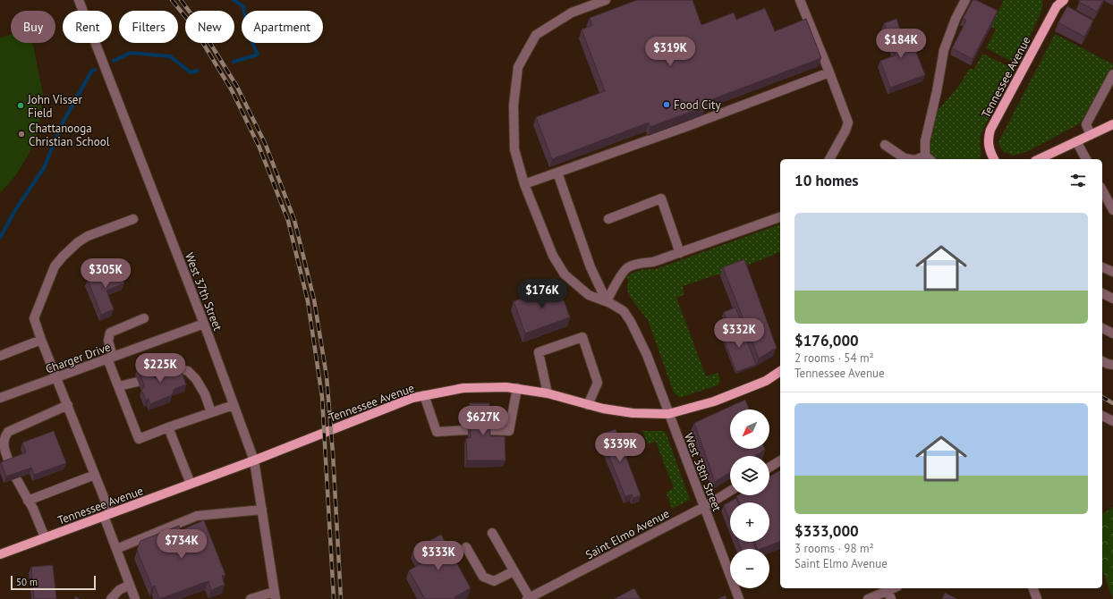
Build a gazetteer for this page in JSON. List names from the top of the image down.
{
  "streets": {
    "main road": ["Tennessee Avenue"],
    "street": [
      "West 37th Street",
      "Charger Drive",
      "West 38th Street",
      "Saint Elmo Avenue"
    ]
  },
  "crossings": [
    ["Tennessee Avenue", "West 37th Street"],
    ["Tennessee Avenue", "West 38th Street"],
    ["West 37th Street", "Charger Drive"],
    ["West 38th Street", "Saint Elmo Avenue"]
  ],
  "places": ["Food City", "John Visser Field", "Chattanooga Christian School"],
  "scale_bar": "50 m",
  "north": "bottom left",
  "page": {
    "chip": [
      "Buy",
      "Rent",
      "Filters",
      "New",
      "Apartment"
    ],
    "price": [
      "$184K",
      "$319K",
      "$305K",
      "$176K",
      "$332K",
      "$225K",
      "$627K",
      "$339K",
      "$734K",
      "$333K"
    ],
    "heading": "10 homes",
    "list": [
      {
        "name": "$176,000",
        "note": "2 rooms · 54 m² · Tennessee Avenue"
      },
      {
        "name": "$333,000",
        "note": "3 rooms · 98 m² · Saint Elmo Avenue"
      }
    ],
    "map_buttons": ["+", "−"],
    "scale": "50 m"
  }
}
